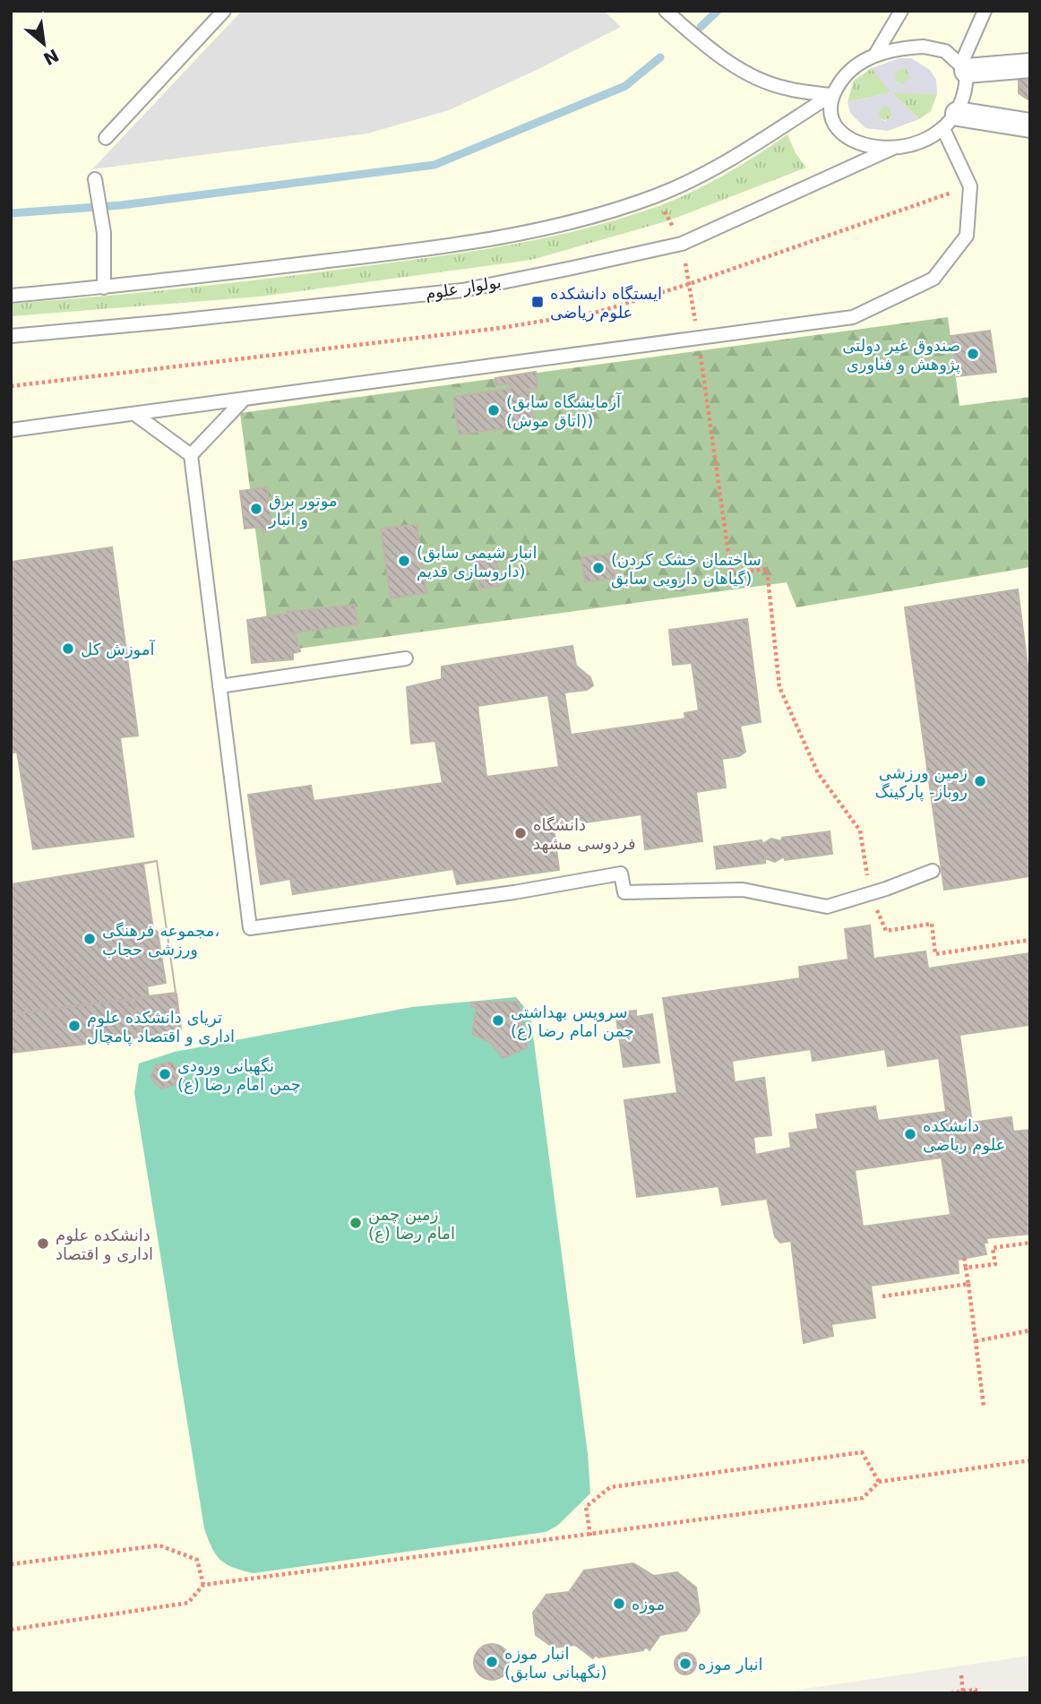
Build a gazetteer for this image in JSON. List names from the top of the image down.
{
  "streets": {
    "lane": ["بولوار علوم"]
  },
  "places": {
    "transit": ["ایستگاه دانشکده علوم ریاضی"],
    "other": [
      "صندوق غیر دولتی پژوهش و فناوری",
      "(آزمایشگاه سابق (اتاق موش))",
      "موتور برق و انبار",
      "(انبار شیمی سابق داروسازی قدیم)",
      "(ساختمان خشک کردن گیاهان دارویی سابق)",
      "آموزش کل",
      "زمین ورزشی روباز- پارکینگ",
      "دانشگاه فردوسی مشهد",
      "مجموعه فرهنگی، ورزشی حجاب",
      "سرویس بهداشتی چمن امام رضا (ع)",
      "تریای دانشکده علوم اداری و اقتصاد پامچال",
      "نگهبانی ورودی چمن امام رضا (ع)",
      "دانشکده علوم ریاضی",
      "زمین چمن امام رضا (ع)",
      "دانشکده علوم اداری و اقتصاد",
      "موزه",
      "انبار موزه (نگهبانی سابق)",
      "انبار موزه"
    ]
  },
  "north": "bottom right"
}
